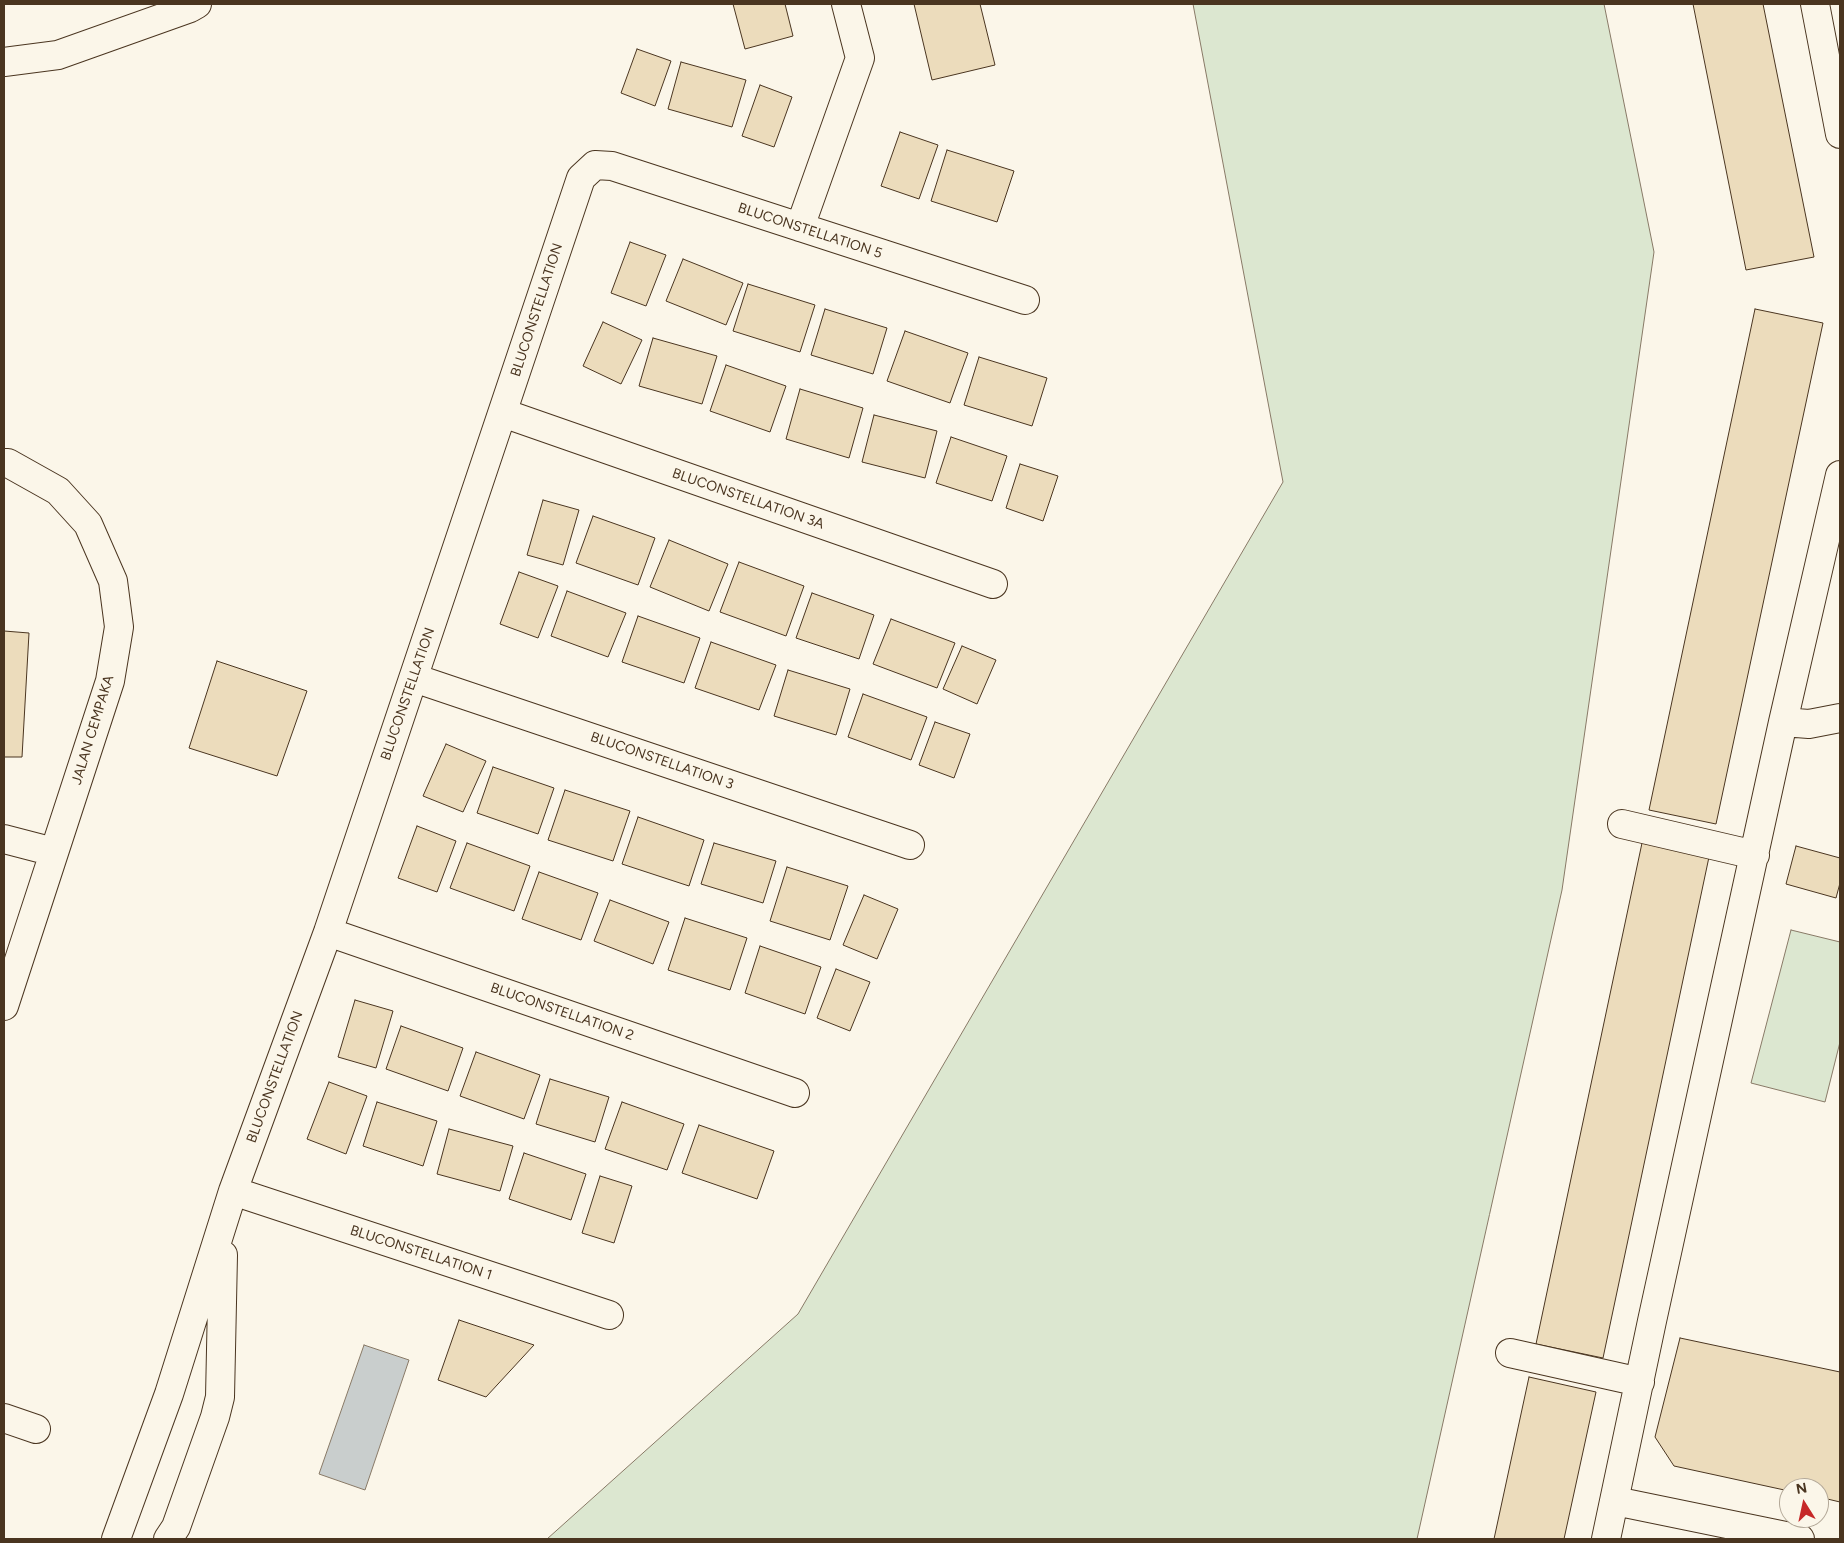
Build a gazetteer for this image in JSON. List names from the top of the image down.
{
  "streets": {
    "street": [
      "BLUCONSTELLATION 5",
      "BLUCONSTELLATION",
      "BLUCONSTELLATION 3A",
      "JALAN CEMPAKA",
      "BLUCONSTELLATION 3",
      "BLUCONSTELLATION 2",
      "BLUCONSTELLATION 1"
    ]
  },
  "crossings": [
    ["BLUCONSTELLATION 5", "BLUCONSTELLATION"],
    ["BLUCONSTELLATION", "BLUCONSTELLATION 3A"],
    ["BLUCONSTELLATION", "BLUCONSTELLATION 3"],
    ["BLUCONSTELLATION", "BLUCONSTELLATION 2"],
    ["BLUCONSTELLATION", "BLUCONSTELLATION 1"]
  ],
  "north": "top"
}
